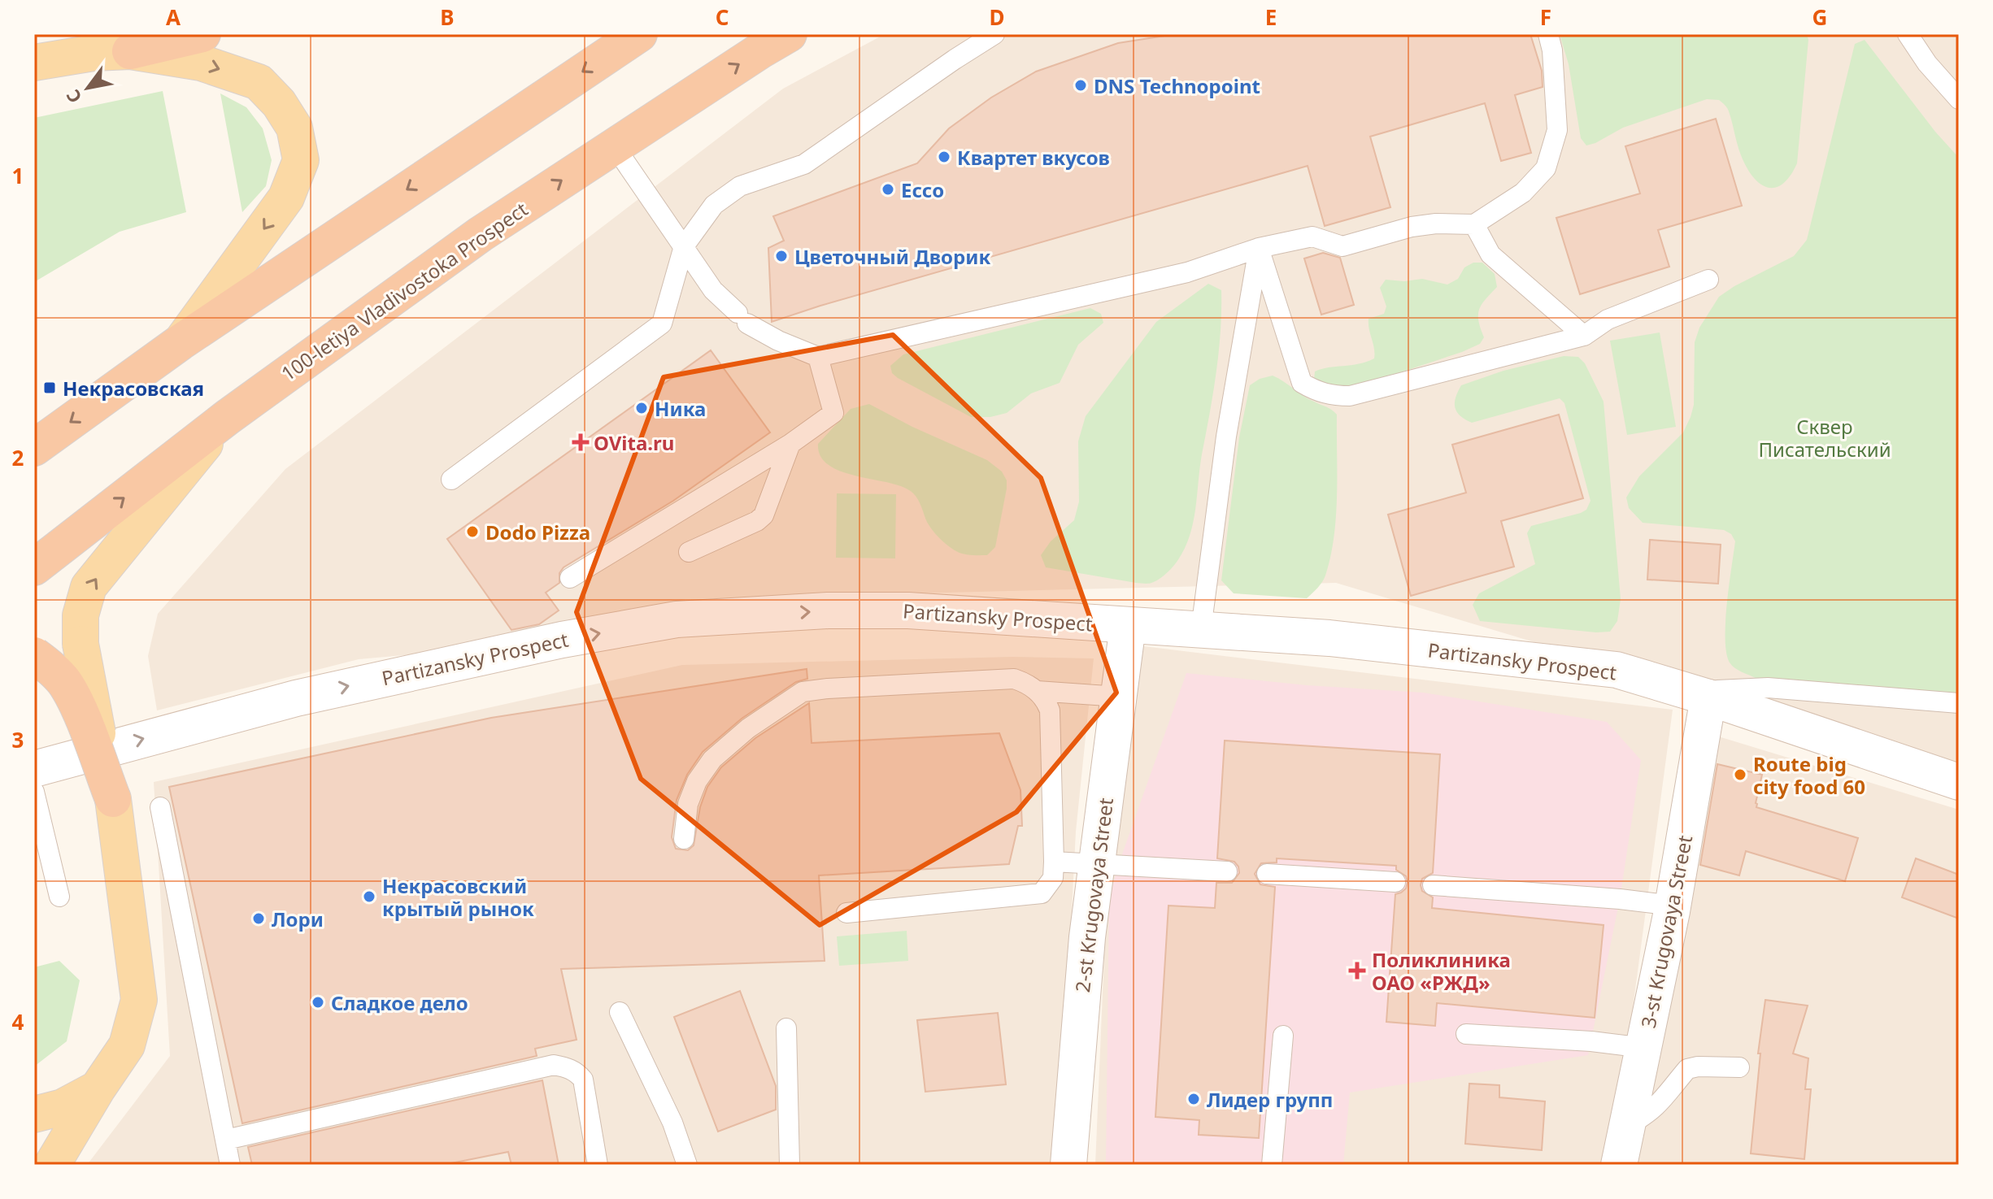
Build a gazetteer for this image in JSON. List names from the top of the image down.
{
  "streets": {
    "highway": ["100-letiya Vladivostoka Prospect"],
    "main road": ["Partizansky Prospect", "2-st Krugovaya Street", "3-st Krugovaya Street"]
  },
  "crossings": [
    ["Partizansky Prospect", "2-st Krugovaya Street"],
    ["Partizansky Prospect", "3-st Krugovaya Street"]
  ],
  "one_way": ["Partizansky Prospect"],
  "parks": ["Cквер Писательский"],
  "places": {
    "other": [
      "DNS Technopoint",
      "Квартет вкусов",
      "Ecco",
      "Цветочный Дворик",
      "Ника",
      "Dodo Pizza",
      "Route big city food 60",
      "Некрасовский крытый рынок",
      "Лори",
      "Сладкое дело",
      "Лидер групп"
    ],
    "transit": ["Некрасовская"],
    "health": ["OVita.ru", "Поликлиника ОАО «РЖД»"]
  },
  "north": "bottom left",
  "grid": {
    "columns": [
      "A",
      "B",
      "C",
      "D",
      "E",
      "F",
      "G"
    ],
    "rows": [
      "1",
      "2",
      "3",
      "4"
    ]
  }
}
